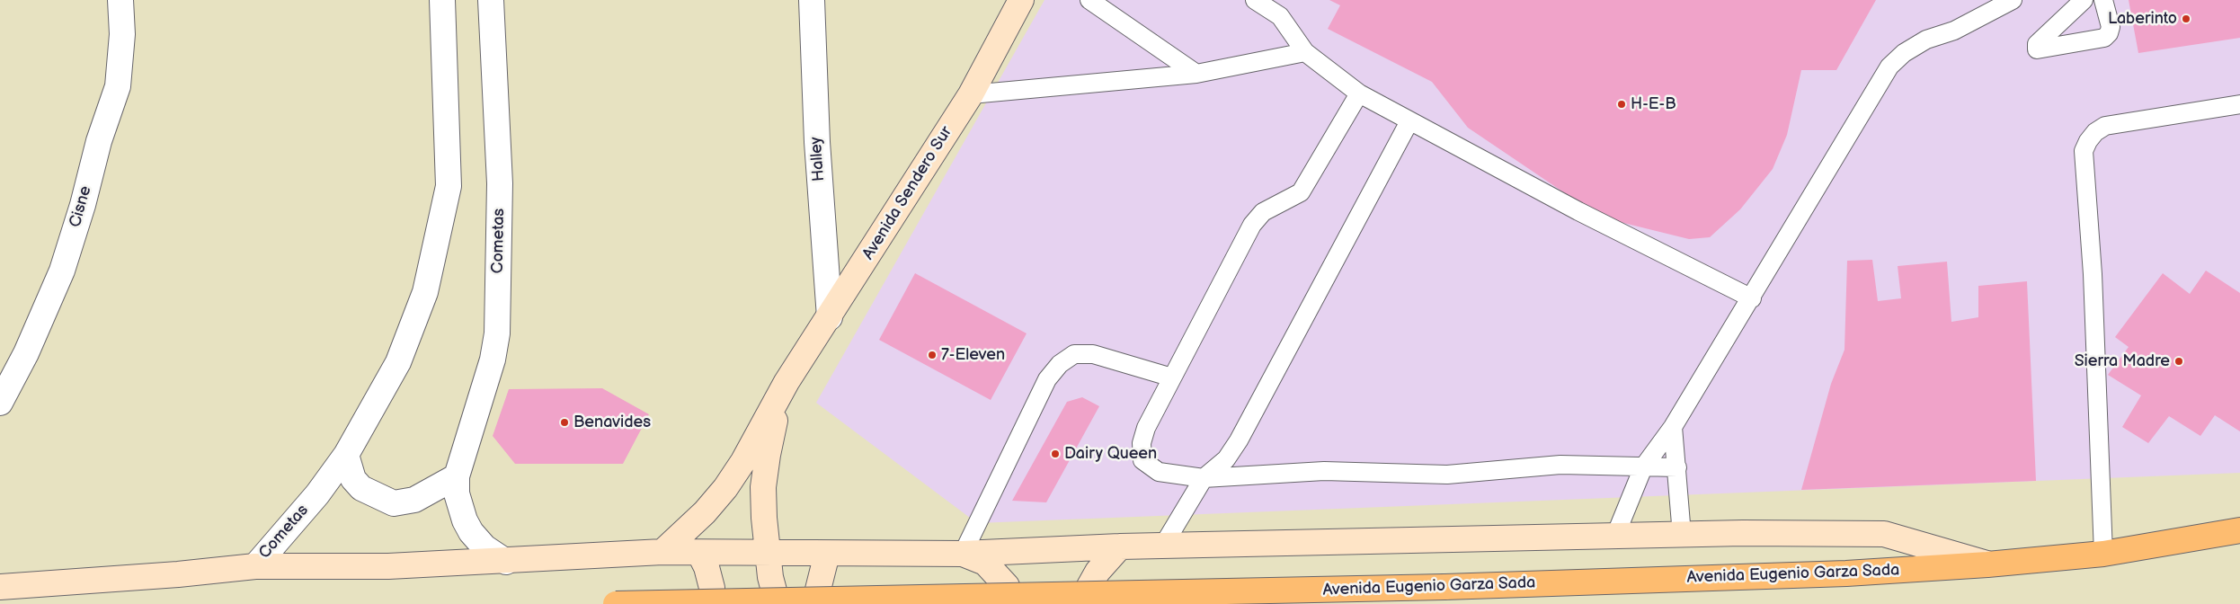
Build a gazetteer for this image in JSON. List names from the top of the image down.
{
  "streets": {
    "highway": ["Avenida Eugenio Garza Sada"],
    "main road": ["Avenida Sendero Sur"],
    "street": ["Halley", "Cisne", "Cometas"]
  },
  "crossings": [
    ["Halley", "Avenida Sendero Sur"]
  ],
  "places": [
    "Laberinto",
    "H-E-B",
    "7-Eleven",
    "Sierra Madre",
    "Benavides",
    "Dairy Queen"
  ]
}
